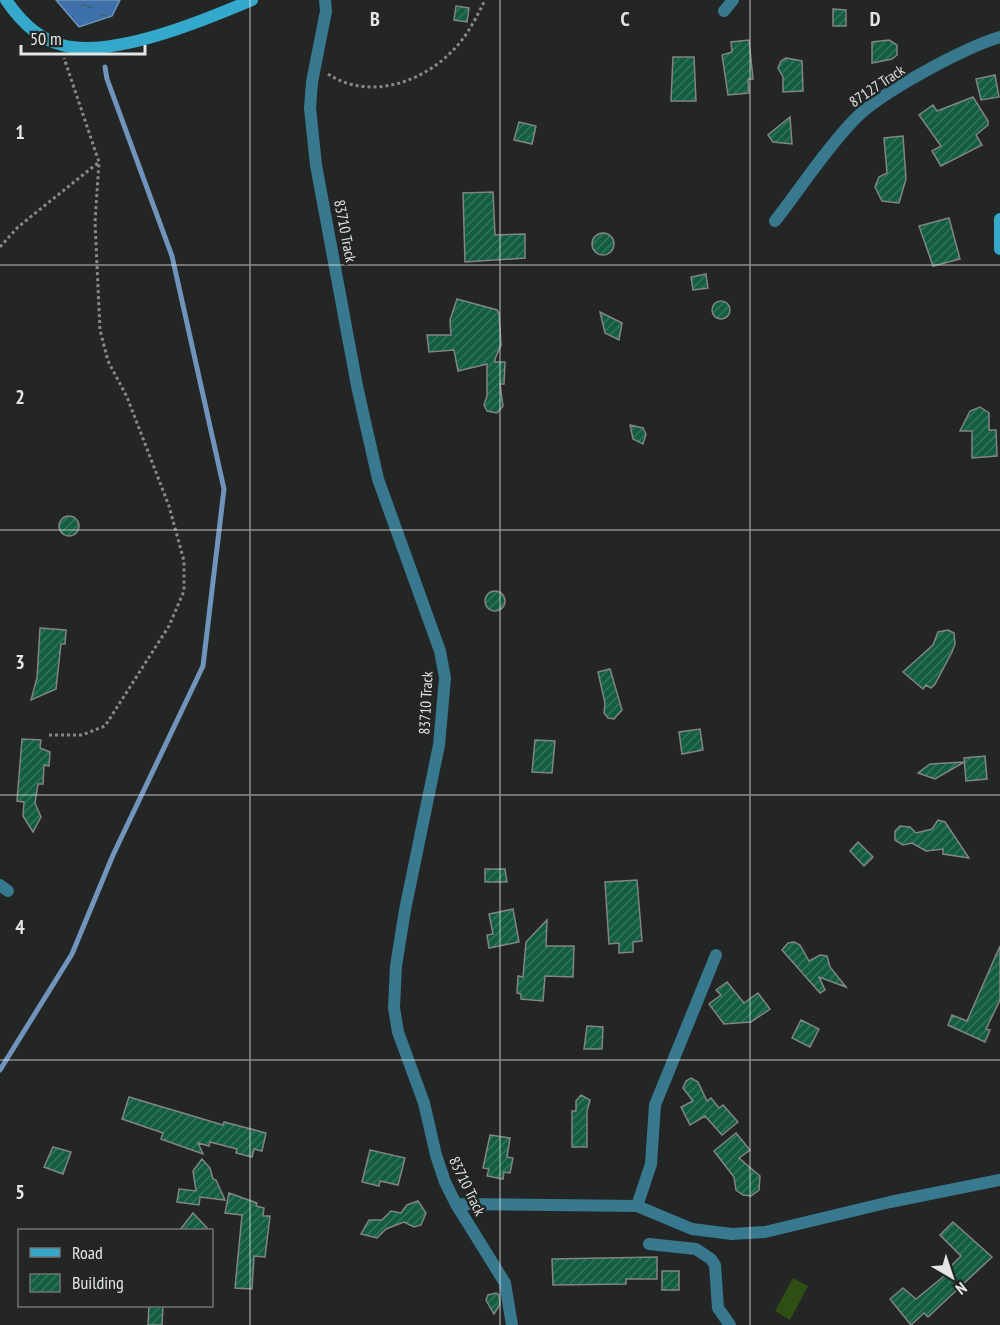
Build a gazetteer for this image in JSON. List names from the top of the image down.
{
  "streets": {
    "street": ["87127 Track", "83710 Track"]
  },
  "legend": ["Road", "Building"],
  "scale_bar": "50 m",
  "north": "bottom right",
  "grid": {
    "columns": ["B", "C", "D"],
    "rows": [
      "1",
      "2",
      "3",
      "4",
      "5"
    ]
  }
}
